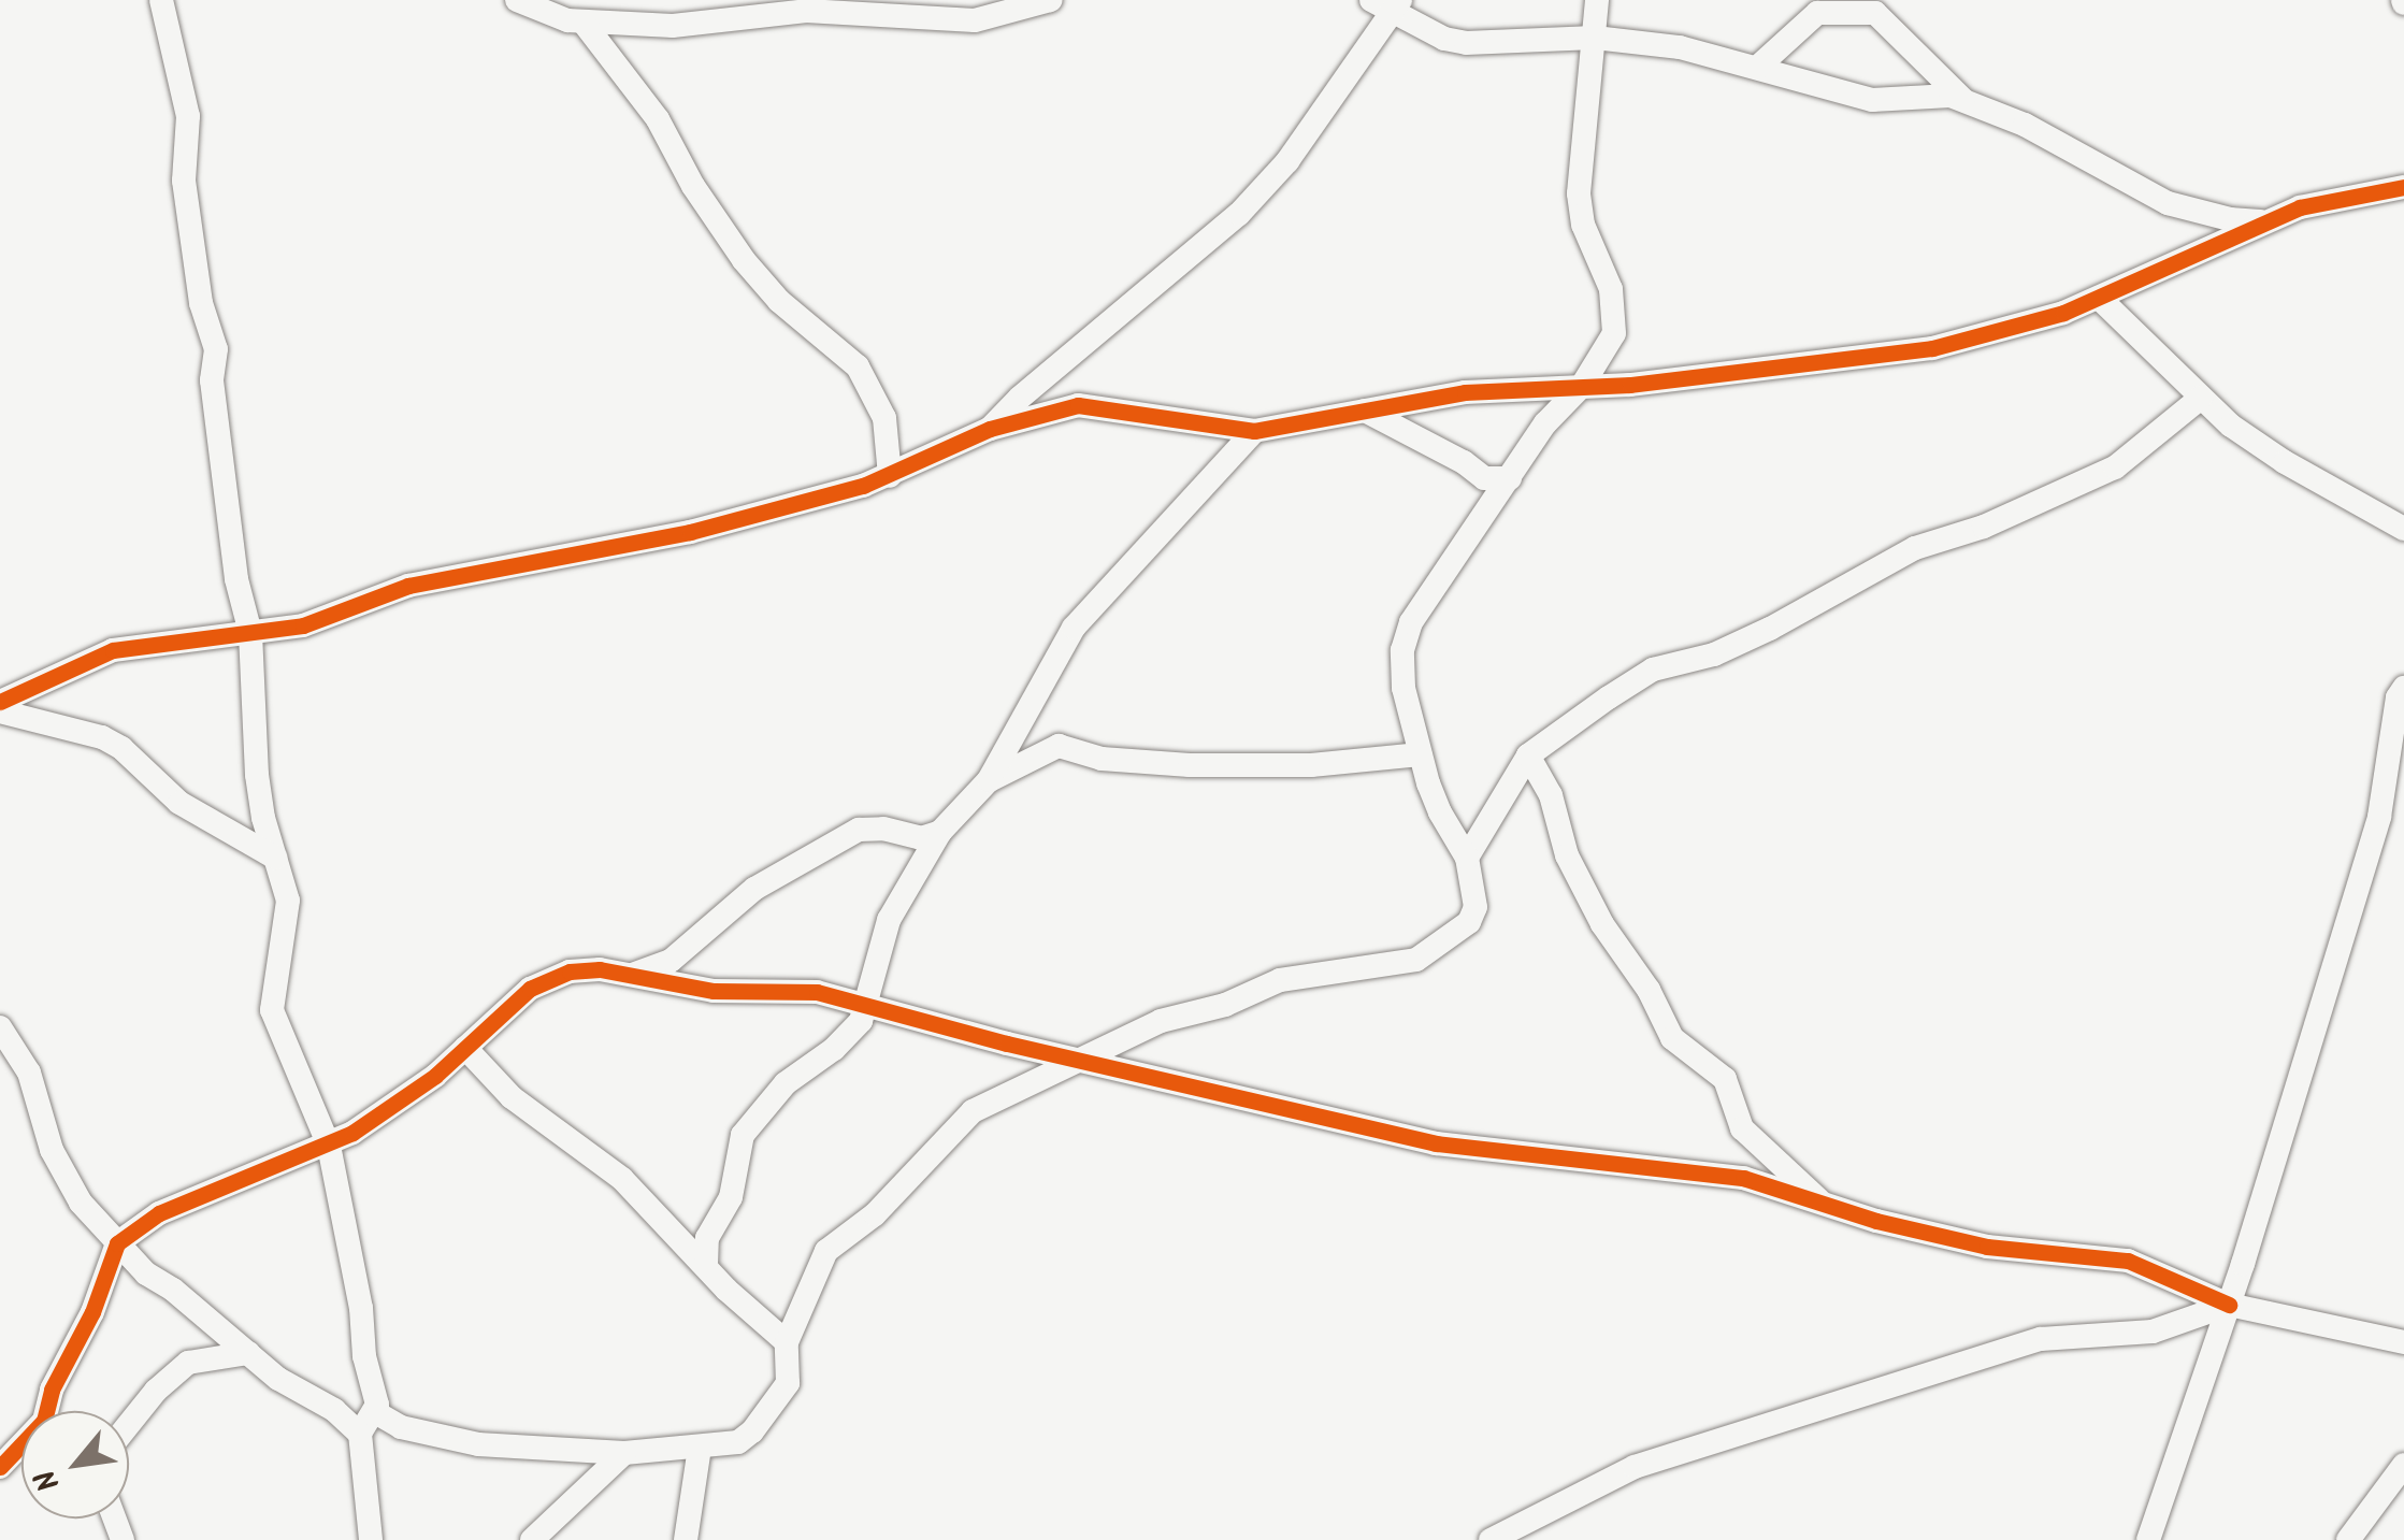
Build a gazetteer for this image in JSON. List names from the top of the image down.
{
  "north": "bottom left"
}
